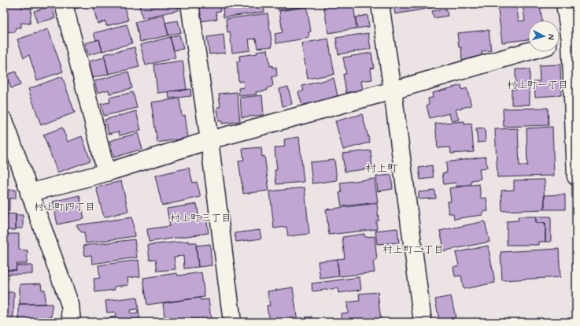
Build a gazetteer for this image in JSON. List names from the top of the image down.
{
  "districts": [
    "村上町一丁目",
    "村上町",
    "村上町四丁目",
    "村上町三丁目",
    "村上町二丁目"
  ],
  "north": "right"
}
